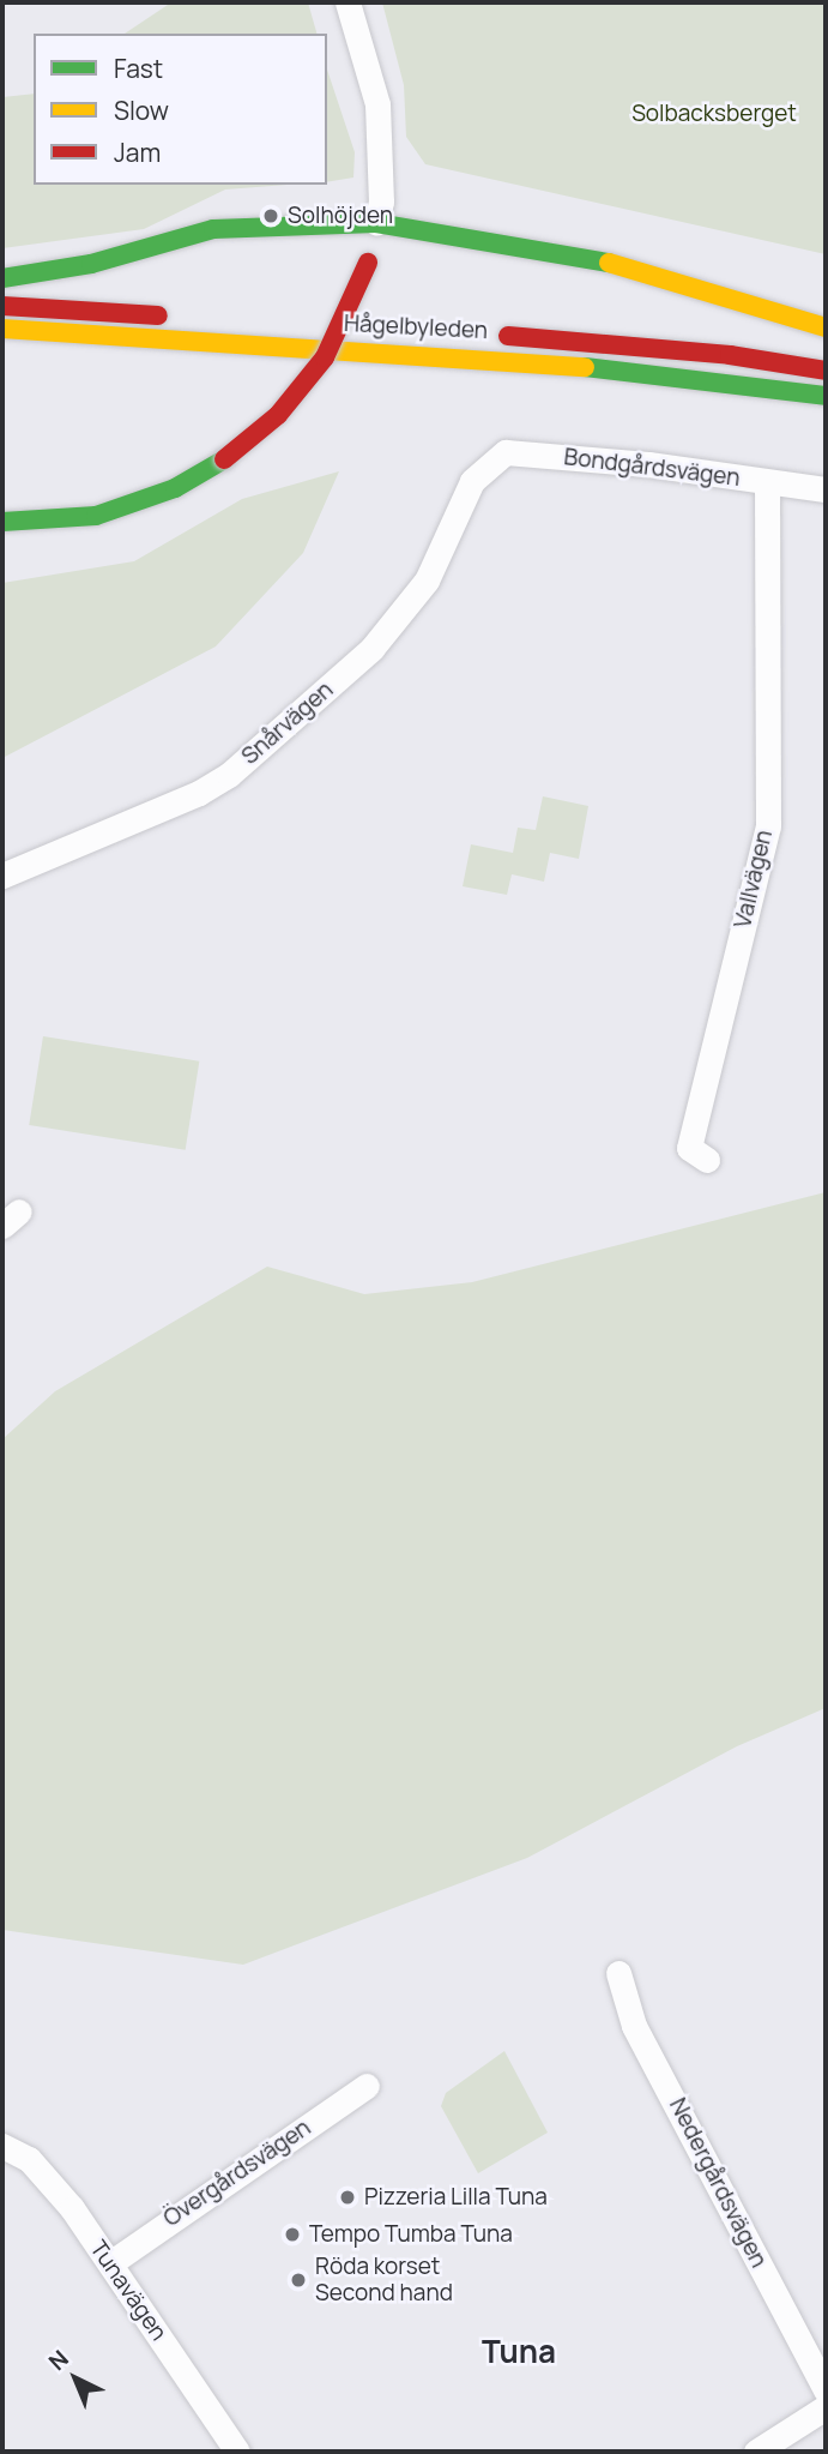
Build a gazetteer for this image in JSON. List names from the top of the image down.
{
  "streets": {
    "main road": ["Hågelbyleden"],
    "street": [
      "Bondgårdsvägen",
      "Snårvägen",
      "Vallvägen",
      "Övergårdsvägen",
      "Nedergårdsvägen",
      "Tunavägen"
    ]
  },
  "crossings": [
    ["Bondgårdsvägen", "Snårvägen"],
    ["Bondgårdsvägen", "Vallvägen"],
    ["Övergårdsvägen", "Tunavägen"]
  ],
  "districts": ["Tuna"],
  "parks": ["Solbacksberget"],
  "places": [
    "Solhöjden",
    "Pizzeria Lilla Tuna",
    "Tempo Tumba Tuna",
    "Röda korset Second hand"
  ],
  "legend": ["Fast", "Slow", "Jam"],
  "north": "top left"
}
